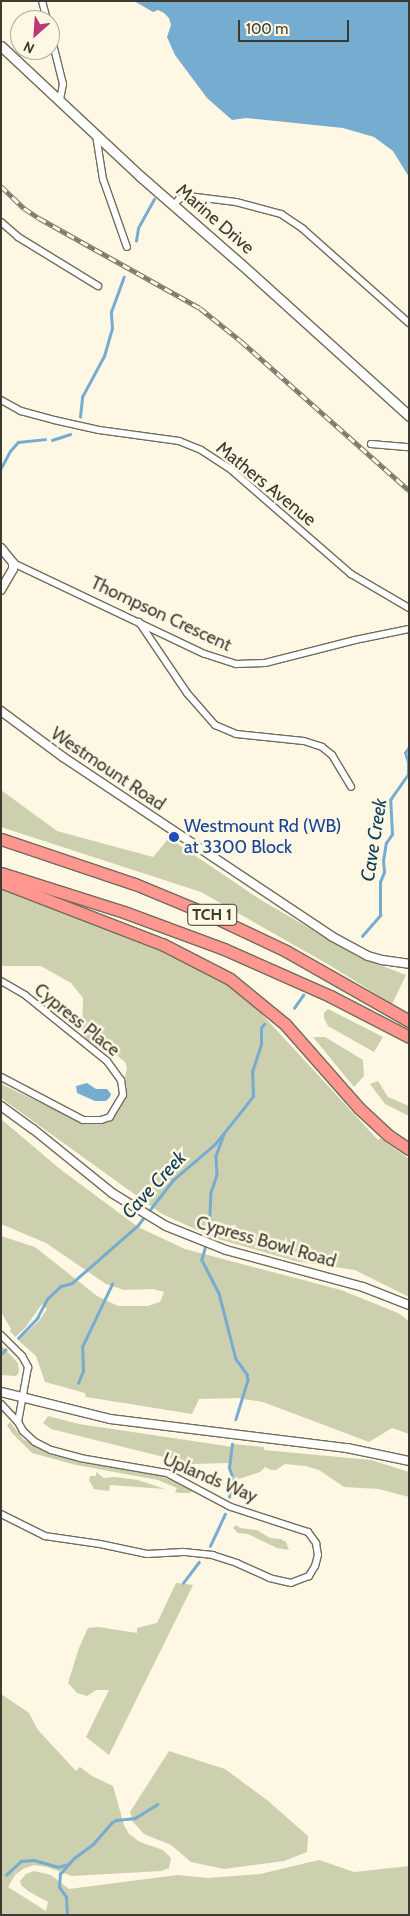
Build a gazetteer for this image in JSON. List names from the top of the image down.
{
  "streets": {
    "highway": ["TCH 1"],
    "main road": ["Marine Drive"],
    "street": [
      "Mathers Avenue",
      "Thompson Crescent",
      "Westmount Road",
      "Cypress Place",
      "Cypress Bowl Road",
      "Uplands Way"
    ]
  },
  "water": ["Cave Creek"],
  "places": ["Westmount Rd (WB) at 3300 Block"],
  "scale_bar": "100 m",
  "north": "bottom left"
}
